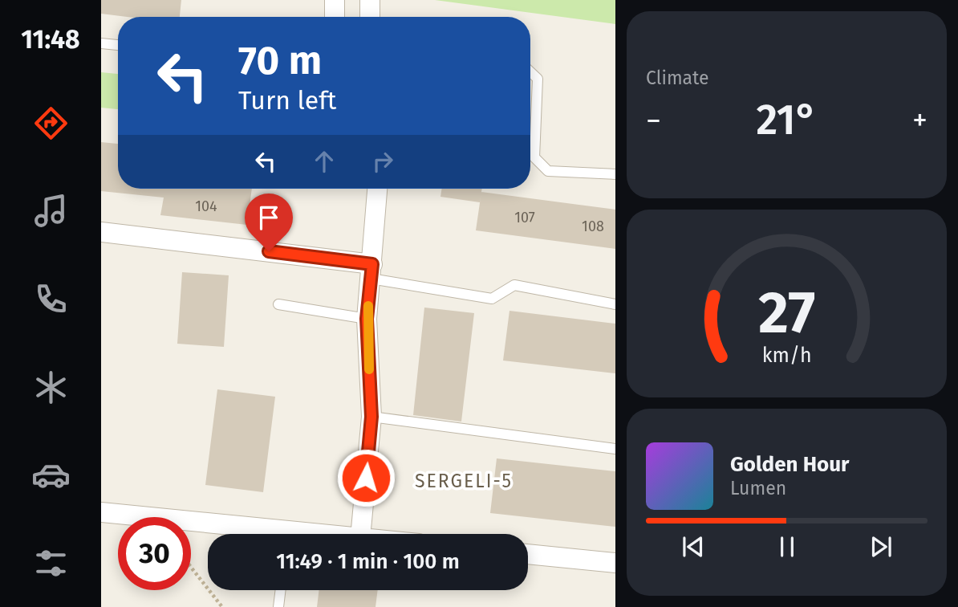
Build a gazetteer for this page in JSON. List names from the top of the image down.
{
  "districts": ["SERGELI-5"],
  "house_numbers": ["104", "107", "108"],
  "page": {
    "tabs": "11:48",
    "tile": "Climate",
    "turn": ["70 m", "Turn left"],
    "heat": ["−", "21°", "+"],
    "song": ["Golden Hour", "Lumen"],
    "limit": "30",
    "trip": "11:49 · 1 min · 100 m",
    "gauge": ["27", "km/h"]
  }
}
